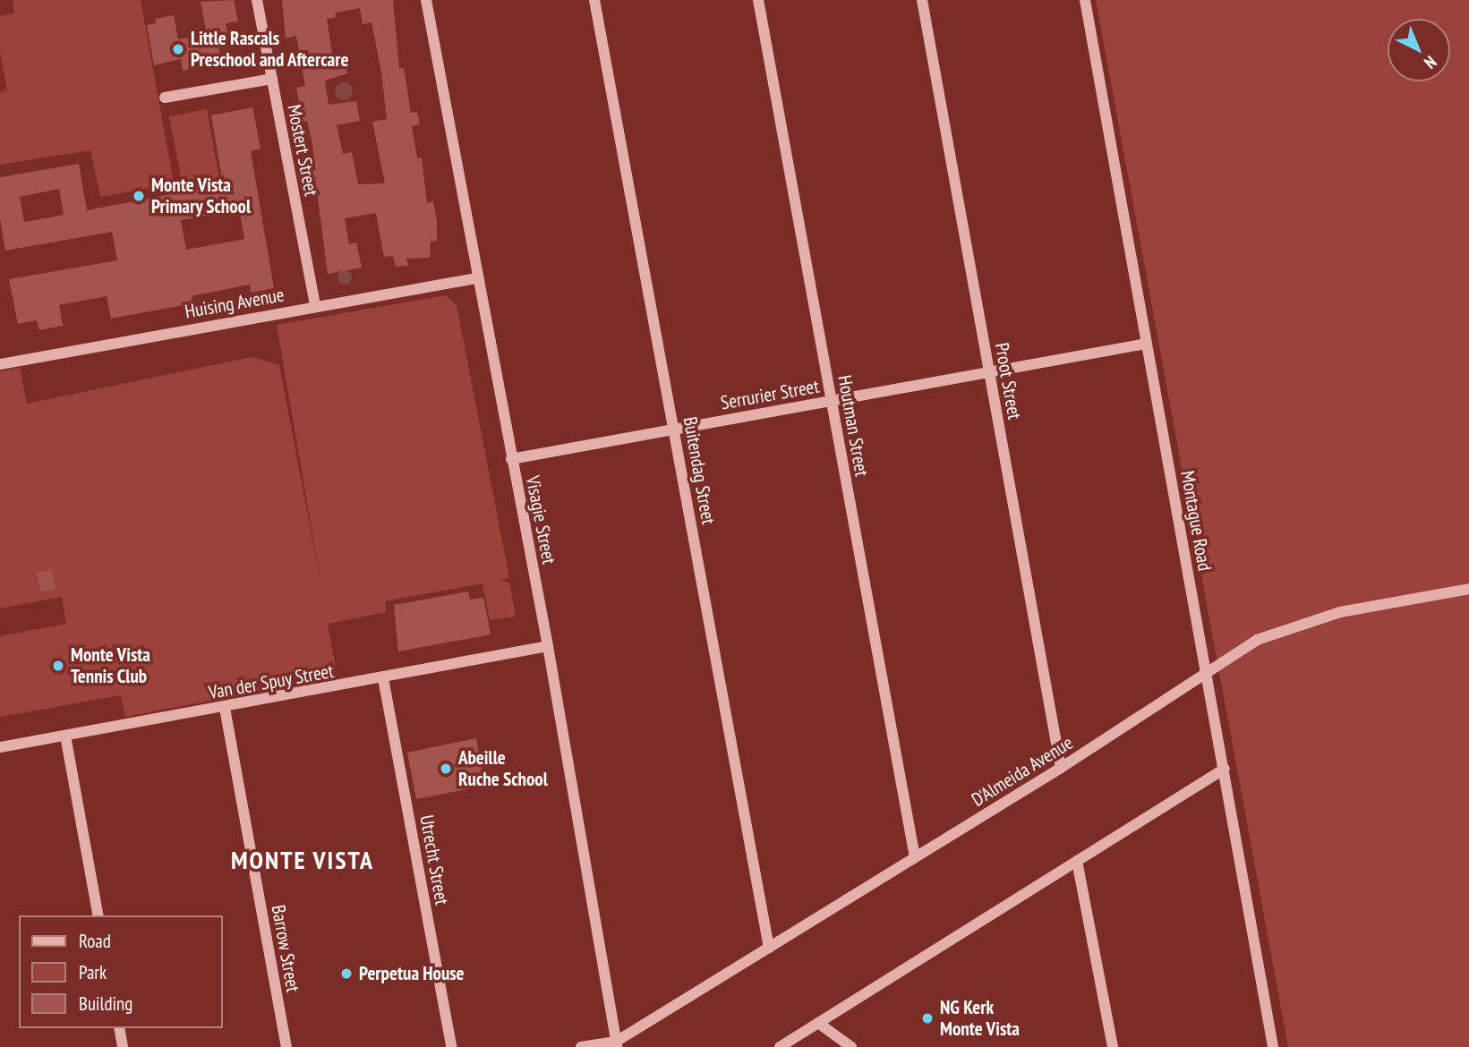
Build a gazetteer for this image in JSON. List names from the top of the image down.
{
  "streets": {
    "street": [
      "Mostert Street",
      "Huising Avenue",
      "Proot Street",
      "Serrurier Street",
      "Houtman Street",
      "Buitendag Street",
      "Visagie Street",
      "Montague Road",
      "Van der Spuy Street",
      "D'Almeida Avenue",
      "Utrecht Street",
      "Barrow Street"
    ]
  },
  "crossings": [
    ["Mostert Street", "Huising Avenue"],
    ["Huising Avenue", "Visagie Street"],
    ["Proot Street", "Serrurier Street"],
    ["Proot Street", "D'Almeida Avenue"],
    ["Serrurier Street", "Houtman Street"],
    ["Serrurier Street", "Buitendag Street"],
    ["Serrurier Street", "Visagie Street"],
    ["Serrurier Street", "Montague Road"],
    ["Houtman Street", "D'Almeida Avenue"],
    ["Buitendag Street", "D'Almeida Avenue"],
    ["Visagie Street", "Van der Spuy Street"],
    ["Visagie Street", "D'Almeida Avenue"],
    ["Montague Road", "D'Almeida Avenue"],
    ["Van der Spuy Street", "Utrecht Street"],
    ["Van der Spuy Street", "Barrow Street"]
  ],
  "districts": ["MONTE VISTA"],
  "places": [
    "Little Rascals Preschool and Aftercare",
    "Monte Vista Primary School",
    "Monte Vista Tennis Club",
    "Abeille Ruche School",
    "Perpetua House",
    "NG Kerk Monte Vista"
  ],
  "legend": ["Road", "Park", "Building"],
  "north": "bottom right"
}
